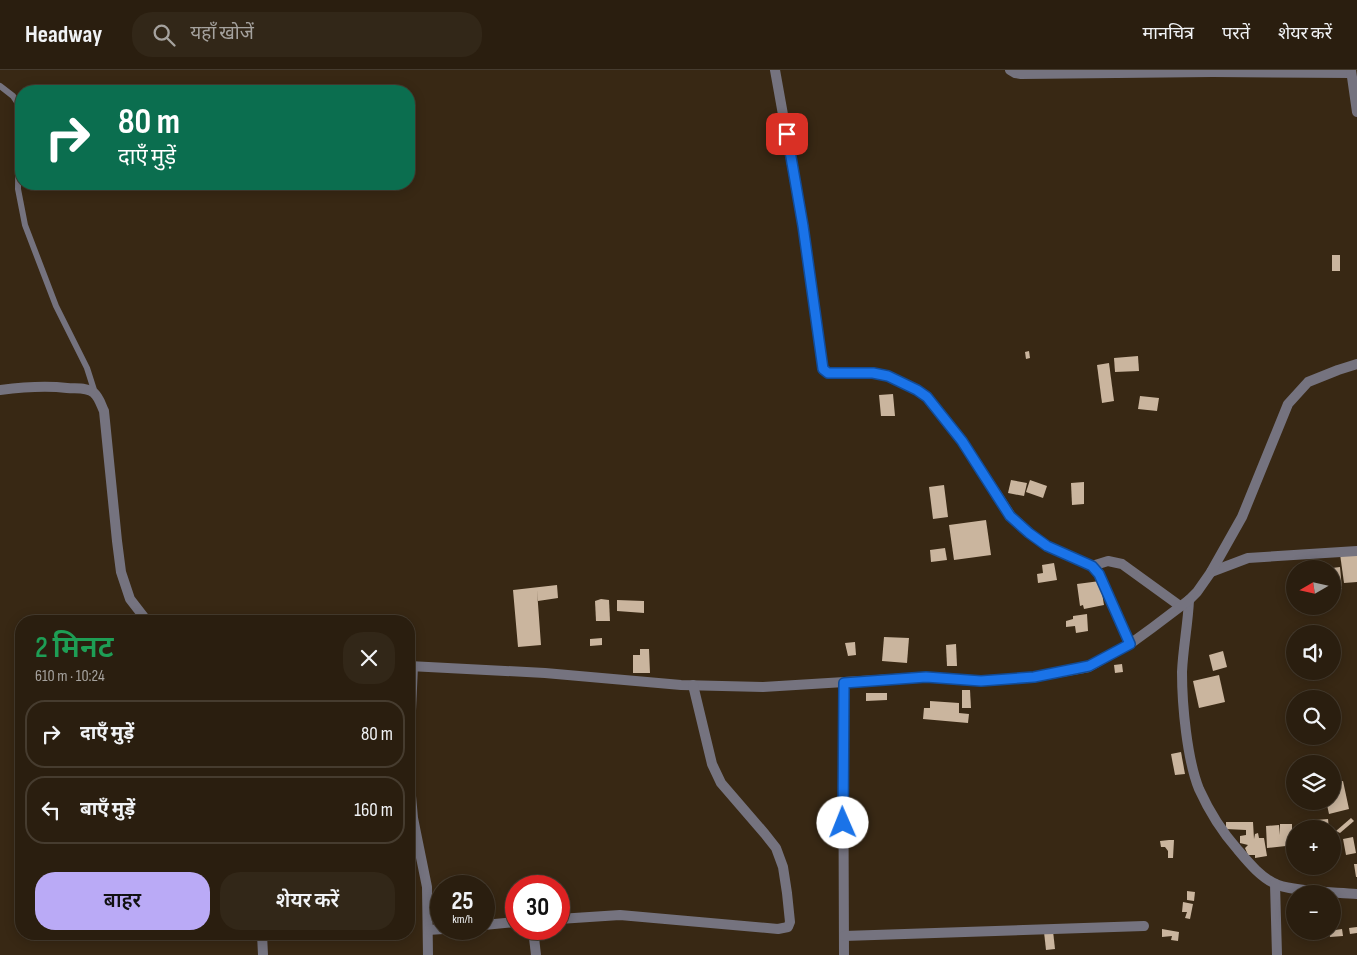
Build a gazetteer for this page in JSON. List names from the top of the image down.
{
  "north": "left",
  "page": {
    "header": "Headway",
    "search": "यहाँ खोजें",
    "nav": ["मानचित्र", "परतें", "शेयर करें"],
    "turn": ["80 m", "दाएँ मुड़ें"],
    "map_buttons": ["+", "−"],
    "heading": ["2 मिनट", "610 m · 10:24"],
    "list": [
      {
        "name": "दाएँ मुड़ें",
        "value": "80 m"
      },
      {
        "name": "बाएँ मुड़ें",
        "value": "160 m"
      }
    ],
    "buttons": ["बाहर", "शेयर करें"],
    "speed": "25 km/h",
    "limit": "30"
  }
}
